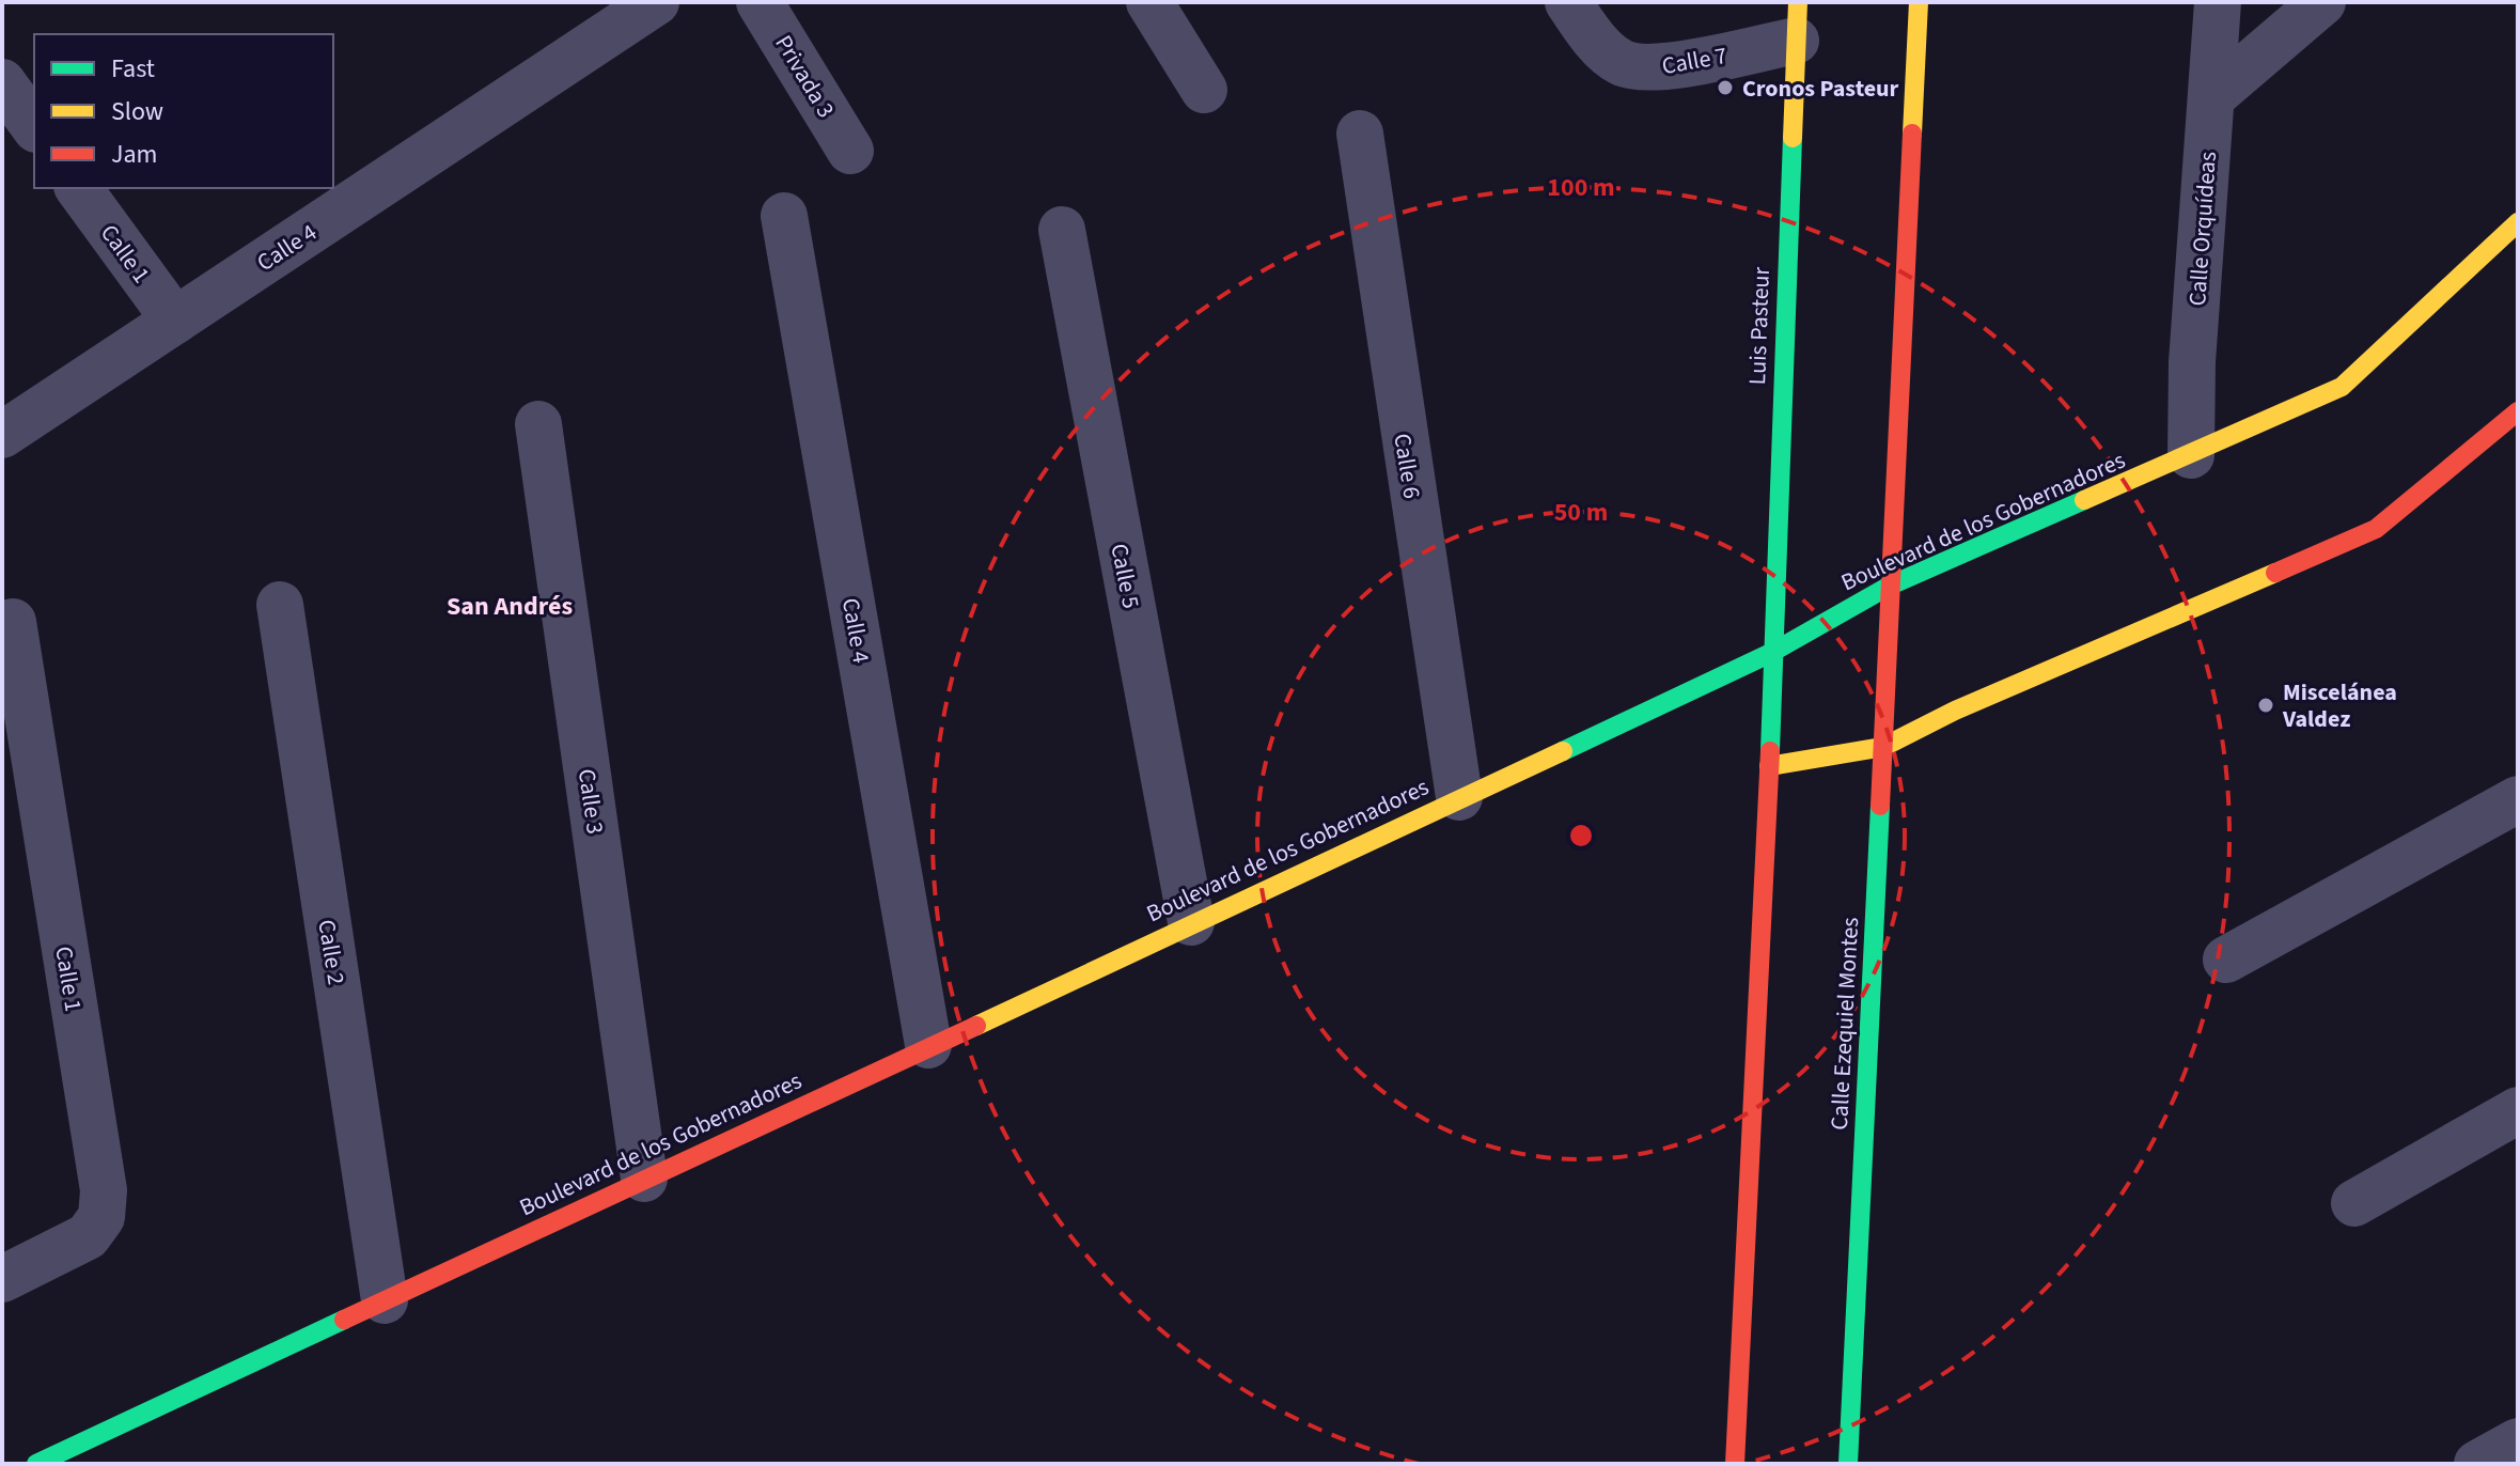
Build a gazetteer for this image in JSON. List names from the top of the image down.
{
  "streets": {
    "main road": ["Luis Pasteur", "Boulevard de los Gobernadores", "Calle Ezequiel Montes"],
    "street": [
      "Calle 7",
      "Privada 3",
      "Calle Orquídeas",
      "Calle 4",
      "Calle 1",
      "Calle 6",
      "Calle 5",
      "Calle 3",
      "Calle 2"
    ]
  },
  "crossings": [
    ["Calle 7", "Luis Pasteur"],
    ["Calle Orquídeas", "Boulevard de los Gobernadores"],
    ["Calle 4", "Calle 1"],
    ["Calle 4", "Boulevard de los Gobernadores"],
    ["Luis Pasteur", "Boulevard de los Gobernadores"],
    ["Calle 6", "Boulevard de los Gobernadores"],
    ["Boulevard de los Gobernadores", "Calle 5"],
    ["Boulevard de los Gobernadores", "Calle 3"],
    ["Boulevard de los Gobernadores", "Calle 2"],
    ["Boulevard de los Gobernadores", "Calle Ezequiel Montes"]
  ],
  "districts": ["San Andrés"],
  "places": ["Cronos Pasteur", "Miscelánea Valdez"],
  "legend": ["Fast", "Slow", "Jam"],
  "rings": ["100 m", "50 m"]
}
